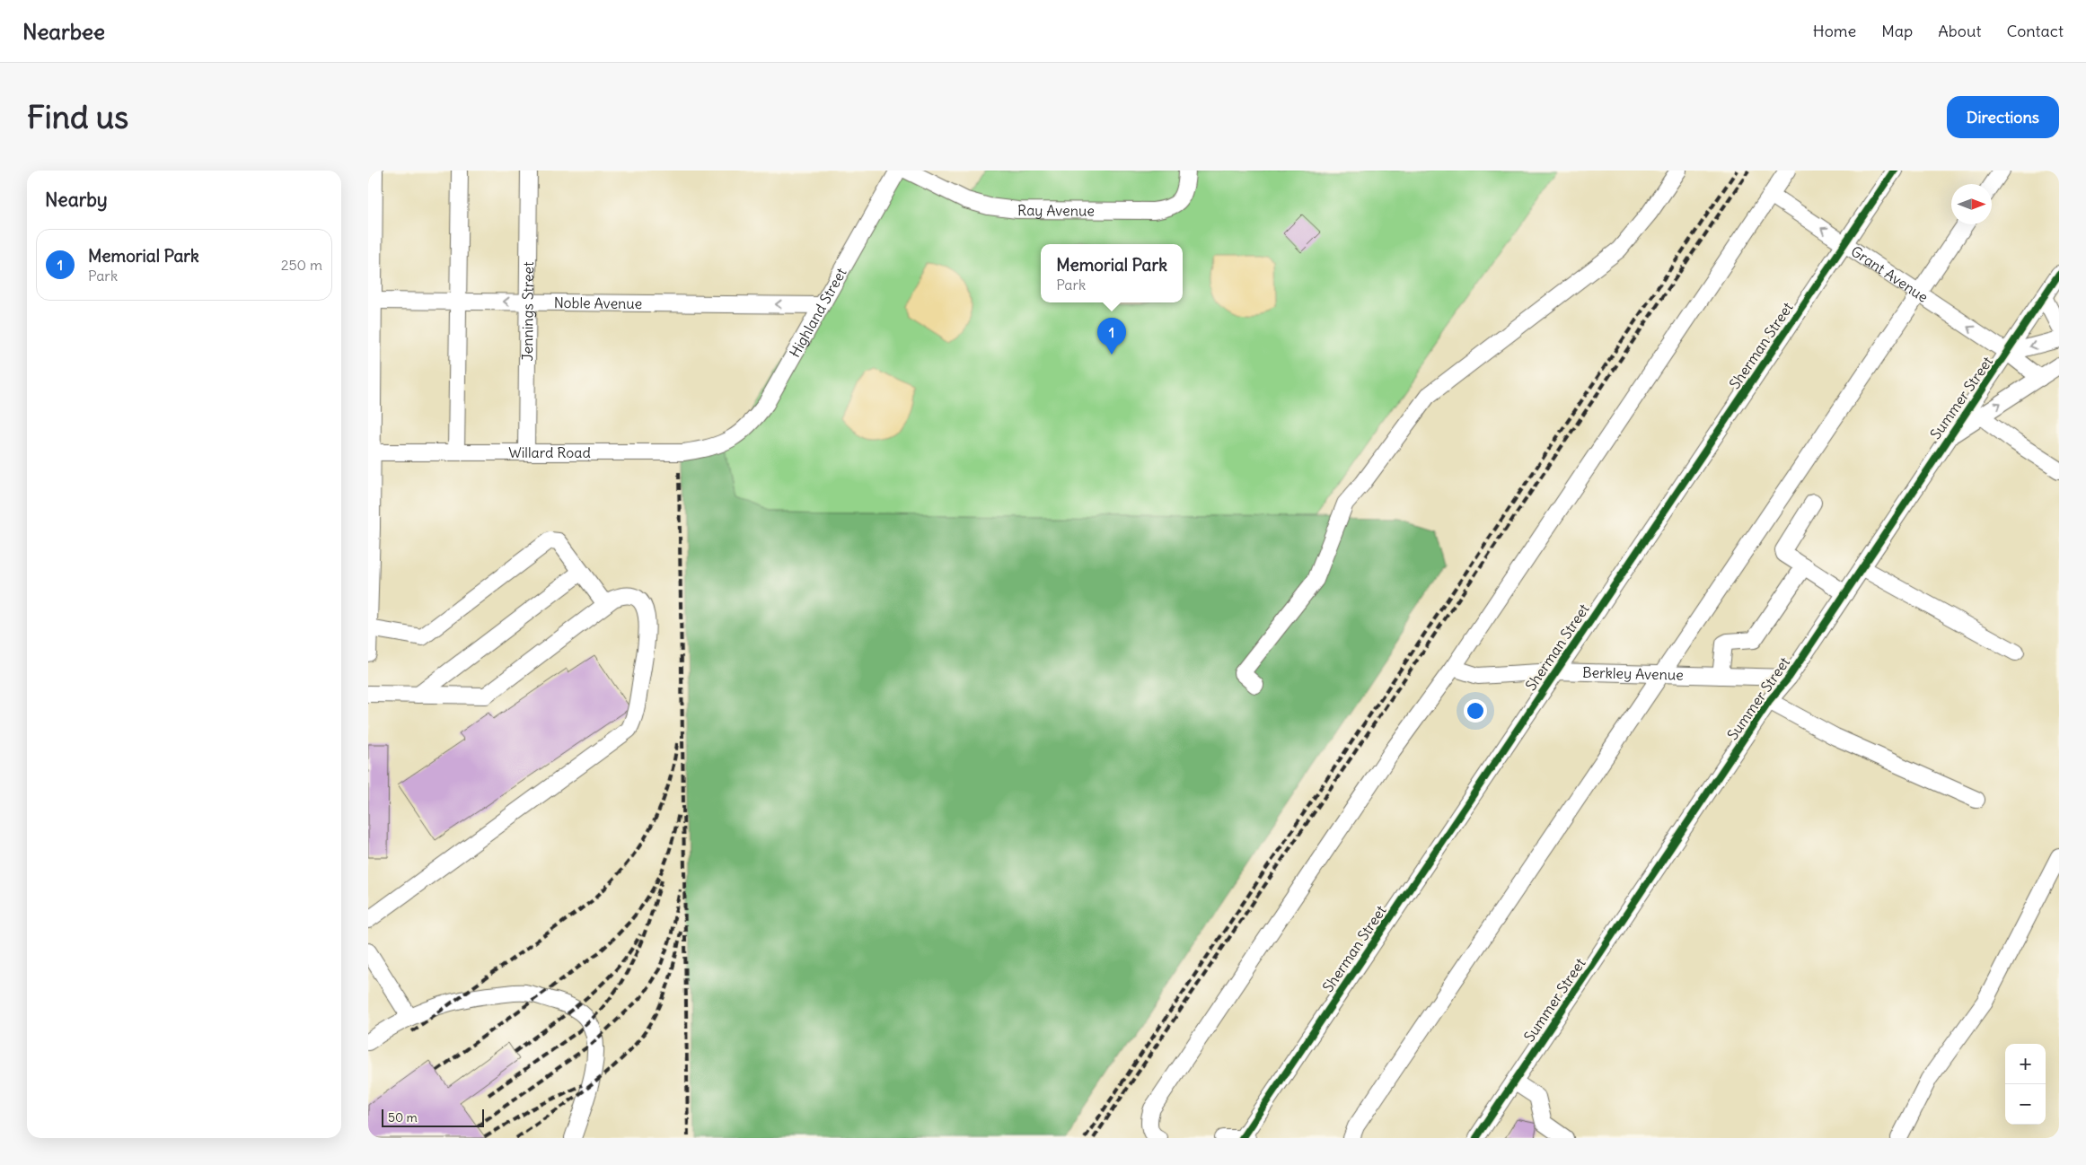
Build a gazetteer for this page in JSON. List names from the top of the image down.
{
  "streets": {
    "street": [
      "Ray Avenue",
      "Grant Avenue",
      "Noble Avenue",
      "Jennings Street",
      "Highland Street",
      "Sherman Street",
      "Summer Street",
      "Willard Road",
      "Berkley Avenue"
    ]
  },
  "crossings": [
    ["Grant Avenue", "Sherman Street"],
    ["Grant Avenue", "Summer Street"],
    ["Noble Avenue", "Jennings Street"],
    ["Noble Avenue", "Highland Street"],
    ["Jennings Street", "Willard Road"],
    ["Highland Street", "Willard Road"],
    ["Sherman Street", "Berkley Avenue"],
    ["Summer Street", "Berkley Avenue"]
  ],
  "one_way": ["Grant Avenue", "Noble Avenue"],
  "scale_bar": "50 m",
  "north": "right",
  "page": {
    "header": "Nearbee",
    "nav": [
      "Home",
      "Map",
      "About",
      "Contact"
    ],
    "buttons": "Directions",
    "title": "Find us",
    "heading": "Nearby",
    "list": [
      {
        "mark": "1",
        "name": "Memorial Park",
        "note": "Park",
        "value": "250 m"
      }
    ],
    "popup": ["Memorial Park", "Park"],
    "pins": "1",
    "map_buttons": ["+", "−"],
    "scale": "50 m"
  }
}
